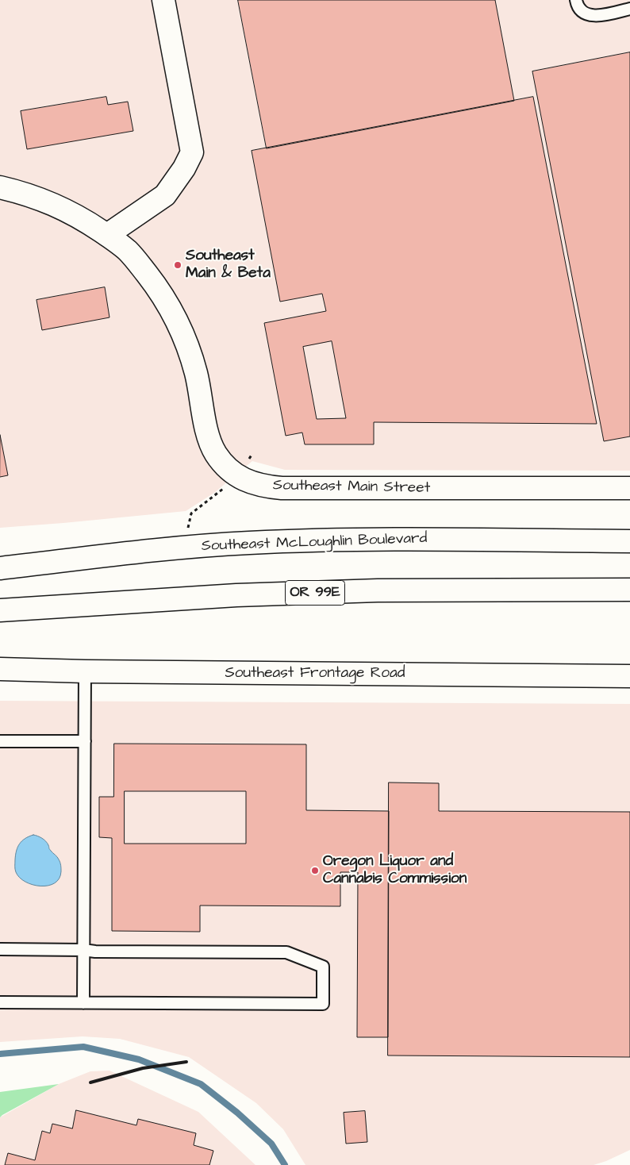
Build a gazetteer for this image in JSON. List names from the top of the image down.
{
  "streets": {
    "main road": [
      "Southeast Main Street",
      "Southeast McLoughlin Boulevard",
      "OR 99E",
      "Southeast Frontage Road"
    ]
  },
  "places": ["Southeast Main & Beta", "Oregon Liquor and Cannabis Commission"]
}
